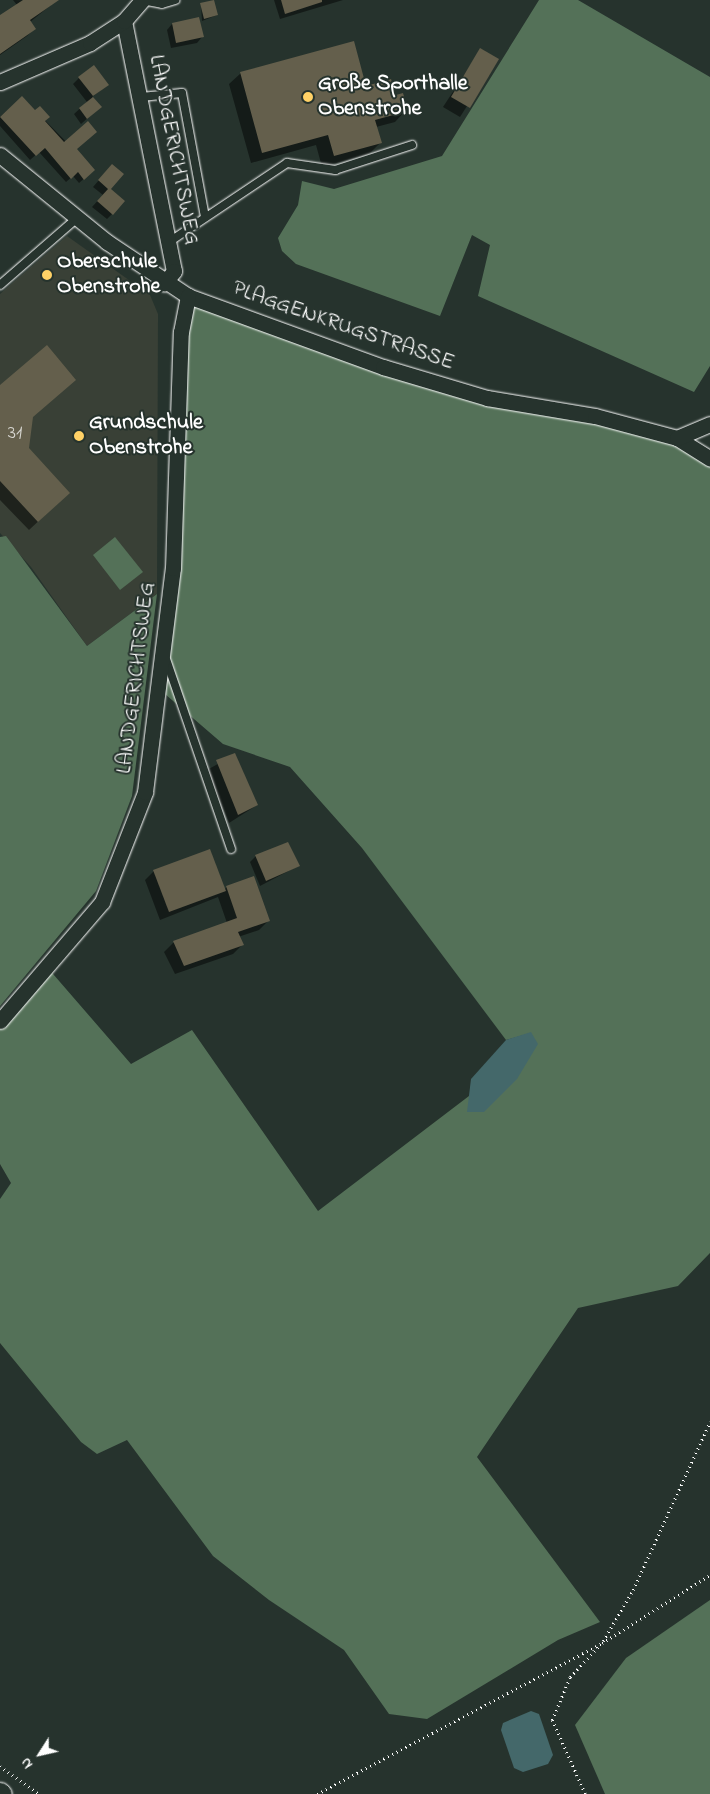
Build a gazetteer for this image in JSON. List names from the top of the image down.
{
  "streets": {
    "street": ["LANDGERICHTSWEG", "PLAGGENKRUGSTRASSE"]
  },
  "crossings": [
    ["LANDGERICHTSWEG", "PLAGGENKRUGSTRASSE"]
  ],
  "places": ["Große Sporthalle Obenstrohe", "Oberschule Obenstrohe", "Grundschule Obenstrohe"],
  "house_numbers": ["31"],
  "north": "bottom left"
}
